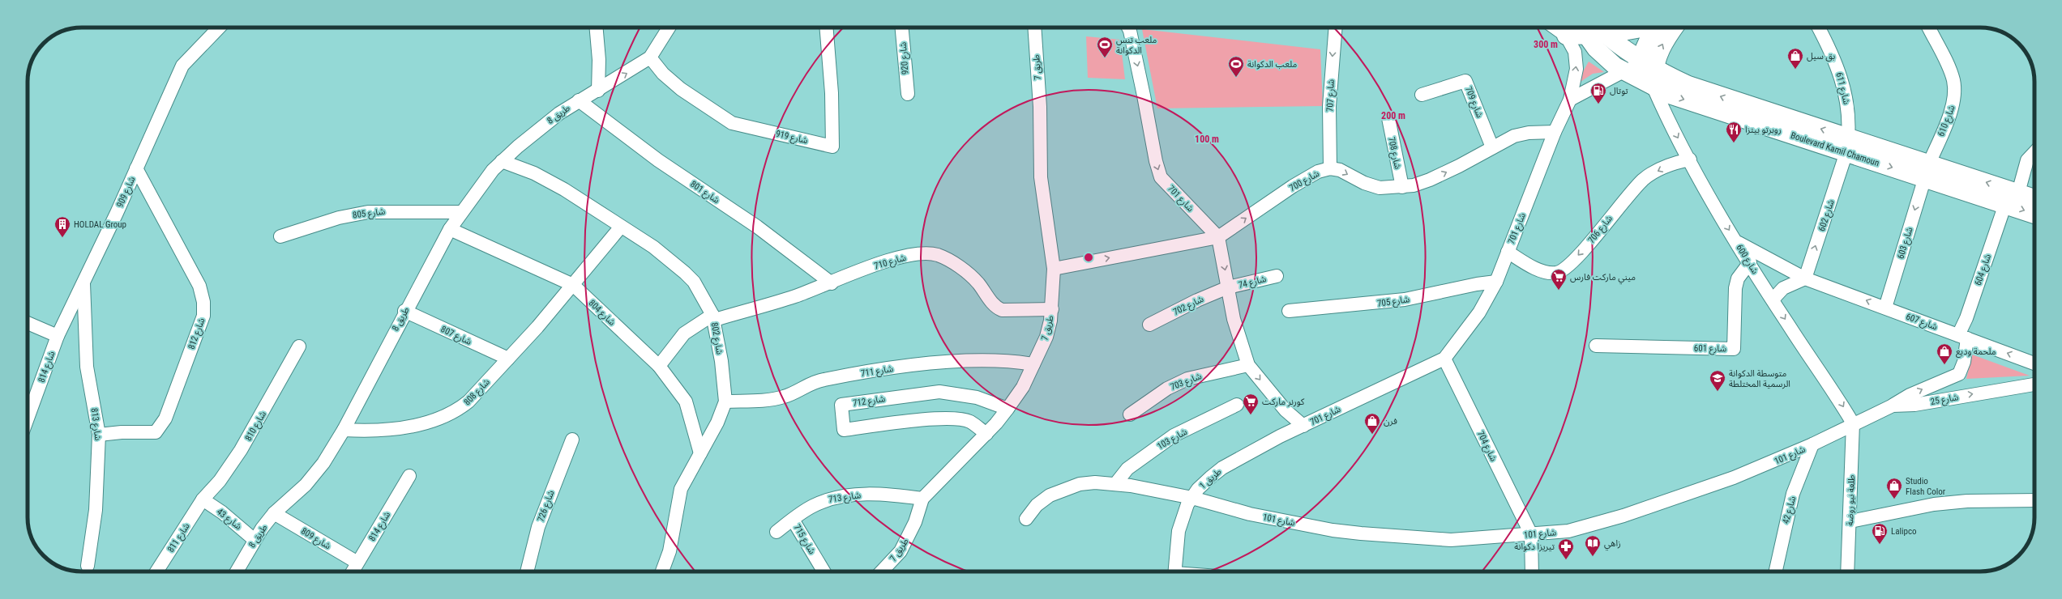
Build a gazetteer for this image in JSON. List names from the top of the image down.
{
  "streets": {
    "main road": ["Boulevard Kamil Chamoun"],
    "street": [
      "شارع 920",
      "7 طريق",
      "شارع 611",
      "شارع 707",
      "شارع 709",
      "طريق 8",
      "شارع 610",
      "شارع 919",
      "شارع 708",
      "شارع 700",
      "شارع 909",
      "شارع 801",
      "شارع 701",
      "شارع 805",
      "شارع 602",
      "شارع 706",
      "شارع 603",
      "شارع 600",
      "شارع 710",
      "شارع 604",
      "شارع 74",
      "شارع 705",
      "شارع 702",
      "شارع 804",
      "شارع 607",
      "شارع 812",
      "شارع 807",
      "شارع 802",
      "شارع 601",
      "شارع 814",
      "شارع 711",
      "شارع 703",
      "شارع 808",
      "شارع 25",
      "شارع 712",
      "شارع 813",
      "شارع 810",
      "شارع 103",
      "شارع 704",
      "شارع 101",
      "طريق 1",
      "شارع 713",
      "طلعة نيو روضة",
      "شارع 726",
      "شارع 42",
      "شارع 43",
      "شارع 811",
      "شارع 809",
      "شارع 715"
    ]
  },
  "crossings": [
    ["7 طريق", "شارع 700"],
    ["7 طريق", "شارع 710"],
    ["7 طريق", "شارع 711"],
    ["7 طريق", "شارع 712"],
    ["7 طريق", "شارع 713"],
    ["شارع 611", "Boulevard Kamil Chamoun"],
    ["شارع 611", "شارع 602"],
    ["شارع 707", "شارع 700"],
    ["شارع 709", "شارع 700"],
    ["طريق 8", "شارع 919"],
    ["طريق 8", "شارع 801"],
    ["طريق 8", "شارع 805"],
    ["طريق 8", "شارع 804"],
    ["طريق 8", "شارع 807"],
    ["طريق 8", "شارع 802"],
    ["طريق 8", "شارع 808"],
    ["طريق 8", "شارع 43"],
    ["طريق 8", "شارع 809"],
    ["شارع 610", "Boulevard Kamil Chamoun"],
    ["شارع 610", "شارع 603"],
    ["Boulevard Kamil Chamoun", "شارع 602"],
    ["Boulevard Kamil Chamoun", "شارع 603"],
    ["Boulevard Kamil Chamoun", "شارع 600"],
    ["Boulevard Kamil Chamoun", "شارع 604"],
    ["شارع 708", "شارع 700"],
    ["شارع 700", "شارع 701"],
    ["شارع 909", "شارع 812"],
    ["شارع 909", "شارع 814"],
    ["شارع 909", "شارع 813"],
    ["شارع 801", "شارع 710"],
    ["شارع 701", "شارع 706"],
    ["شارع 701", "شارع 74"],
    ["شارع 701", "شارع 705"],
    ["شارع 701", "شارع 702"],
    ["شارع 701", "شارع 703"],
    ["شارع 701", "شارع 704"],
    ["شارع 701", "طريق 1"],
    ["شارع 602", "شارع 607"],
    ["شارع 706", "شارع 600"],
    ["شارع 603", "شارع 607"],
    ["شارع 600", "شارع 607"],
    ["شارع 600", "شارع 601"],
    ["شارع 600", "شارع 25"],
    ["شارع 600", "شارع 101"],
    ["شارع 600", "طلعة نيو روضة"],
    ["شارع 710", "شارع 804"],
    ["شارع 710", "شارع 802"],
    ["شارع 604", "شارع 607"],
    ["شارع 604", "شارع 25"],
    ["شارع 74", "شارع 702"],
    ["شارع 804", "شارع 802"],
    ["شارع 804", "شارع 808"],
    ["شارع 812", "شارع 813"],
    ["شارع 807", "شارع 808"],
    ["شارع 802", "شارع 711"],
    ["شارع 802", "شارع 808"],
    ["شارع 814", "شارع 809"],
    ["شارع 25", "شارع 101"],
    ["شارع 25", "طلعة نيو روضة"],
    ["شارع 810", "شارع 43"],
    ["شارع 810", "شارع 811"],
    ["شارع 103", "شارع 101"],
    ["شارع 704", "شارع 101"],
    ["شارع 101", "طريق 1"],
    ["شارع 101", "طلعة نيو روضة"],
    ["شارع 101", "شارع 42"],
    ["شارع 713", "شارع 715"],
    ["شارع 43", "شارع 811"]
  ],
  "one_way": [
    "شارع 707",
    "شارع 700",
    "شارع 602",
    "شارع 706",
    "شارع 603",
    "شارع 600",
    "شارع 607"
  ],
  "places": {
    "sports": ["ملعب تنس الدكوانة", "ملعب الدكوانة"],
    "shop": [
      "بق سيل",
      "ملحمة وديع",
      "فرن",
      "Studio Flash Color"
    ],
    "fuel station": ["توتال", "Lalipco"],
    "restaurant": ["روبرتو بيتزا"],
    "building": ["HOLDAL Group"],
    "supermarket": ["ميني ماركت فارس", "كورنر ماركت"],
    "school or university": ["متوسطة الدكوانة الرسمية المختلطة"],
    "library": ["زاهي"],
    "pharmacy": ["تيريزا دكوانة"]
  },
  "rings": ["300 m", "200 m", "100 m"]
}
